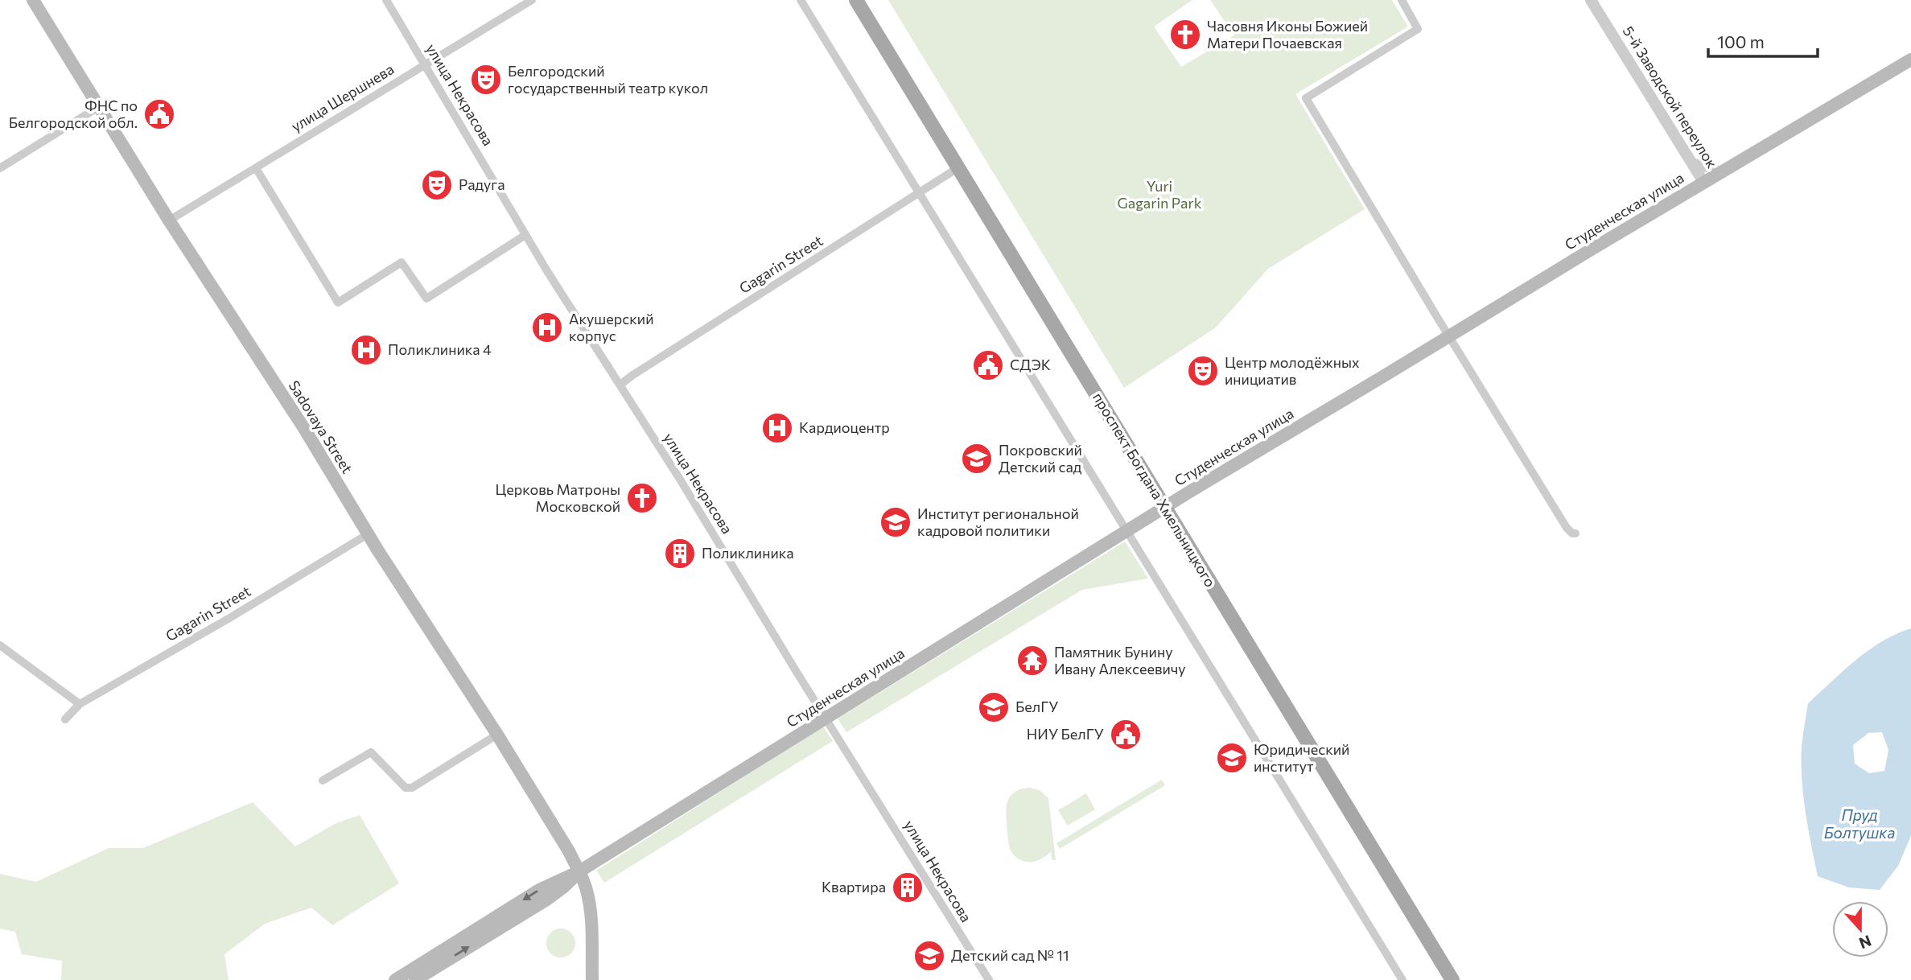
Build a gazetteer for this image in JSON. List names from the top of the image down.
{
  "streets": {
    "main road": ["Студенческая улица", "Sadovaya Street", "проспект Богдана Хмельницкого"],
    "street": [
      "улица Некрасова",
      "5-й Заводской переулок",
      "улица Шершнева",
      "Gagarin Street"
    ]
  },
  "crossings": [
    ["улица Некрасова", "улица Шершнева"],
    ["улица Некрасова", "Студенческая улица"],
    ["улица Некрасова", "Gagarin Street"],
    ["5-й Заводской переулок", "Студенческая улица"],
    ["улица Шершнева", "Sadovaya Street"],
    ["Студенческая улица", "Sadovaya Street"],
    ["Студенческая улица", "проспект Богдана Хмельницкого"],
    ["Gagarin Street", "Sadovaya Street"],
    ["Gagarin Street", "проспект Богдана Хмельницкого"]
  ],
  "water": ["Пруд Болтушка"],
  "parks": ["Yuri Gagarin Park"],
  "places": {
    "church": ["Часовня Иконы Божией Матери Почаевская", "Церковь Матроны Московской"],
    "theatre": ["Белгородский государственный театр кукол", "Радуга", "Центр молодёжных инициатив"],
    "public building": ["ФНС по Белгородской обл.", "СДЭК", "НИУ БелГУ"],
    "hospital": ["Акушерский корпус", "Поликлиника 4", "Кардиоцентр"],
    "school or university": [
      "Покровский Детский сад",
      "Институт региональной кадровой политики",
      "БелГУ",
      "Юридический институт",
      "Детский сад № 11"
    ],
    "building": ["Поликлиника", "Квартира"],
    "temple": ["Памятник Бунину Ивану Алексеевичу"]
  },
  "scale_bar": "100 m",
  "north": "bottom"
}
